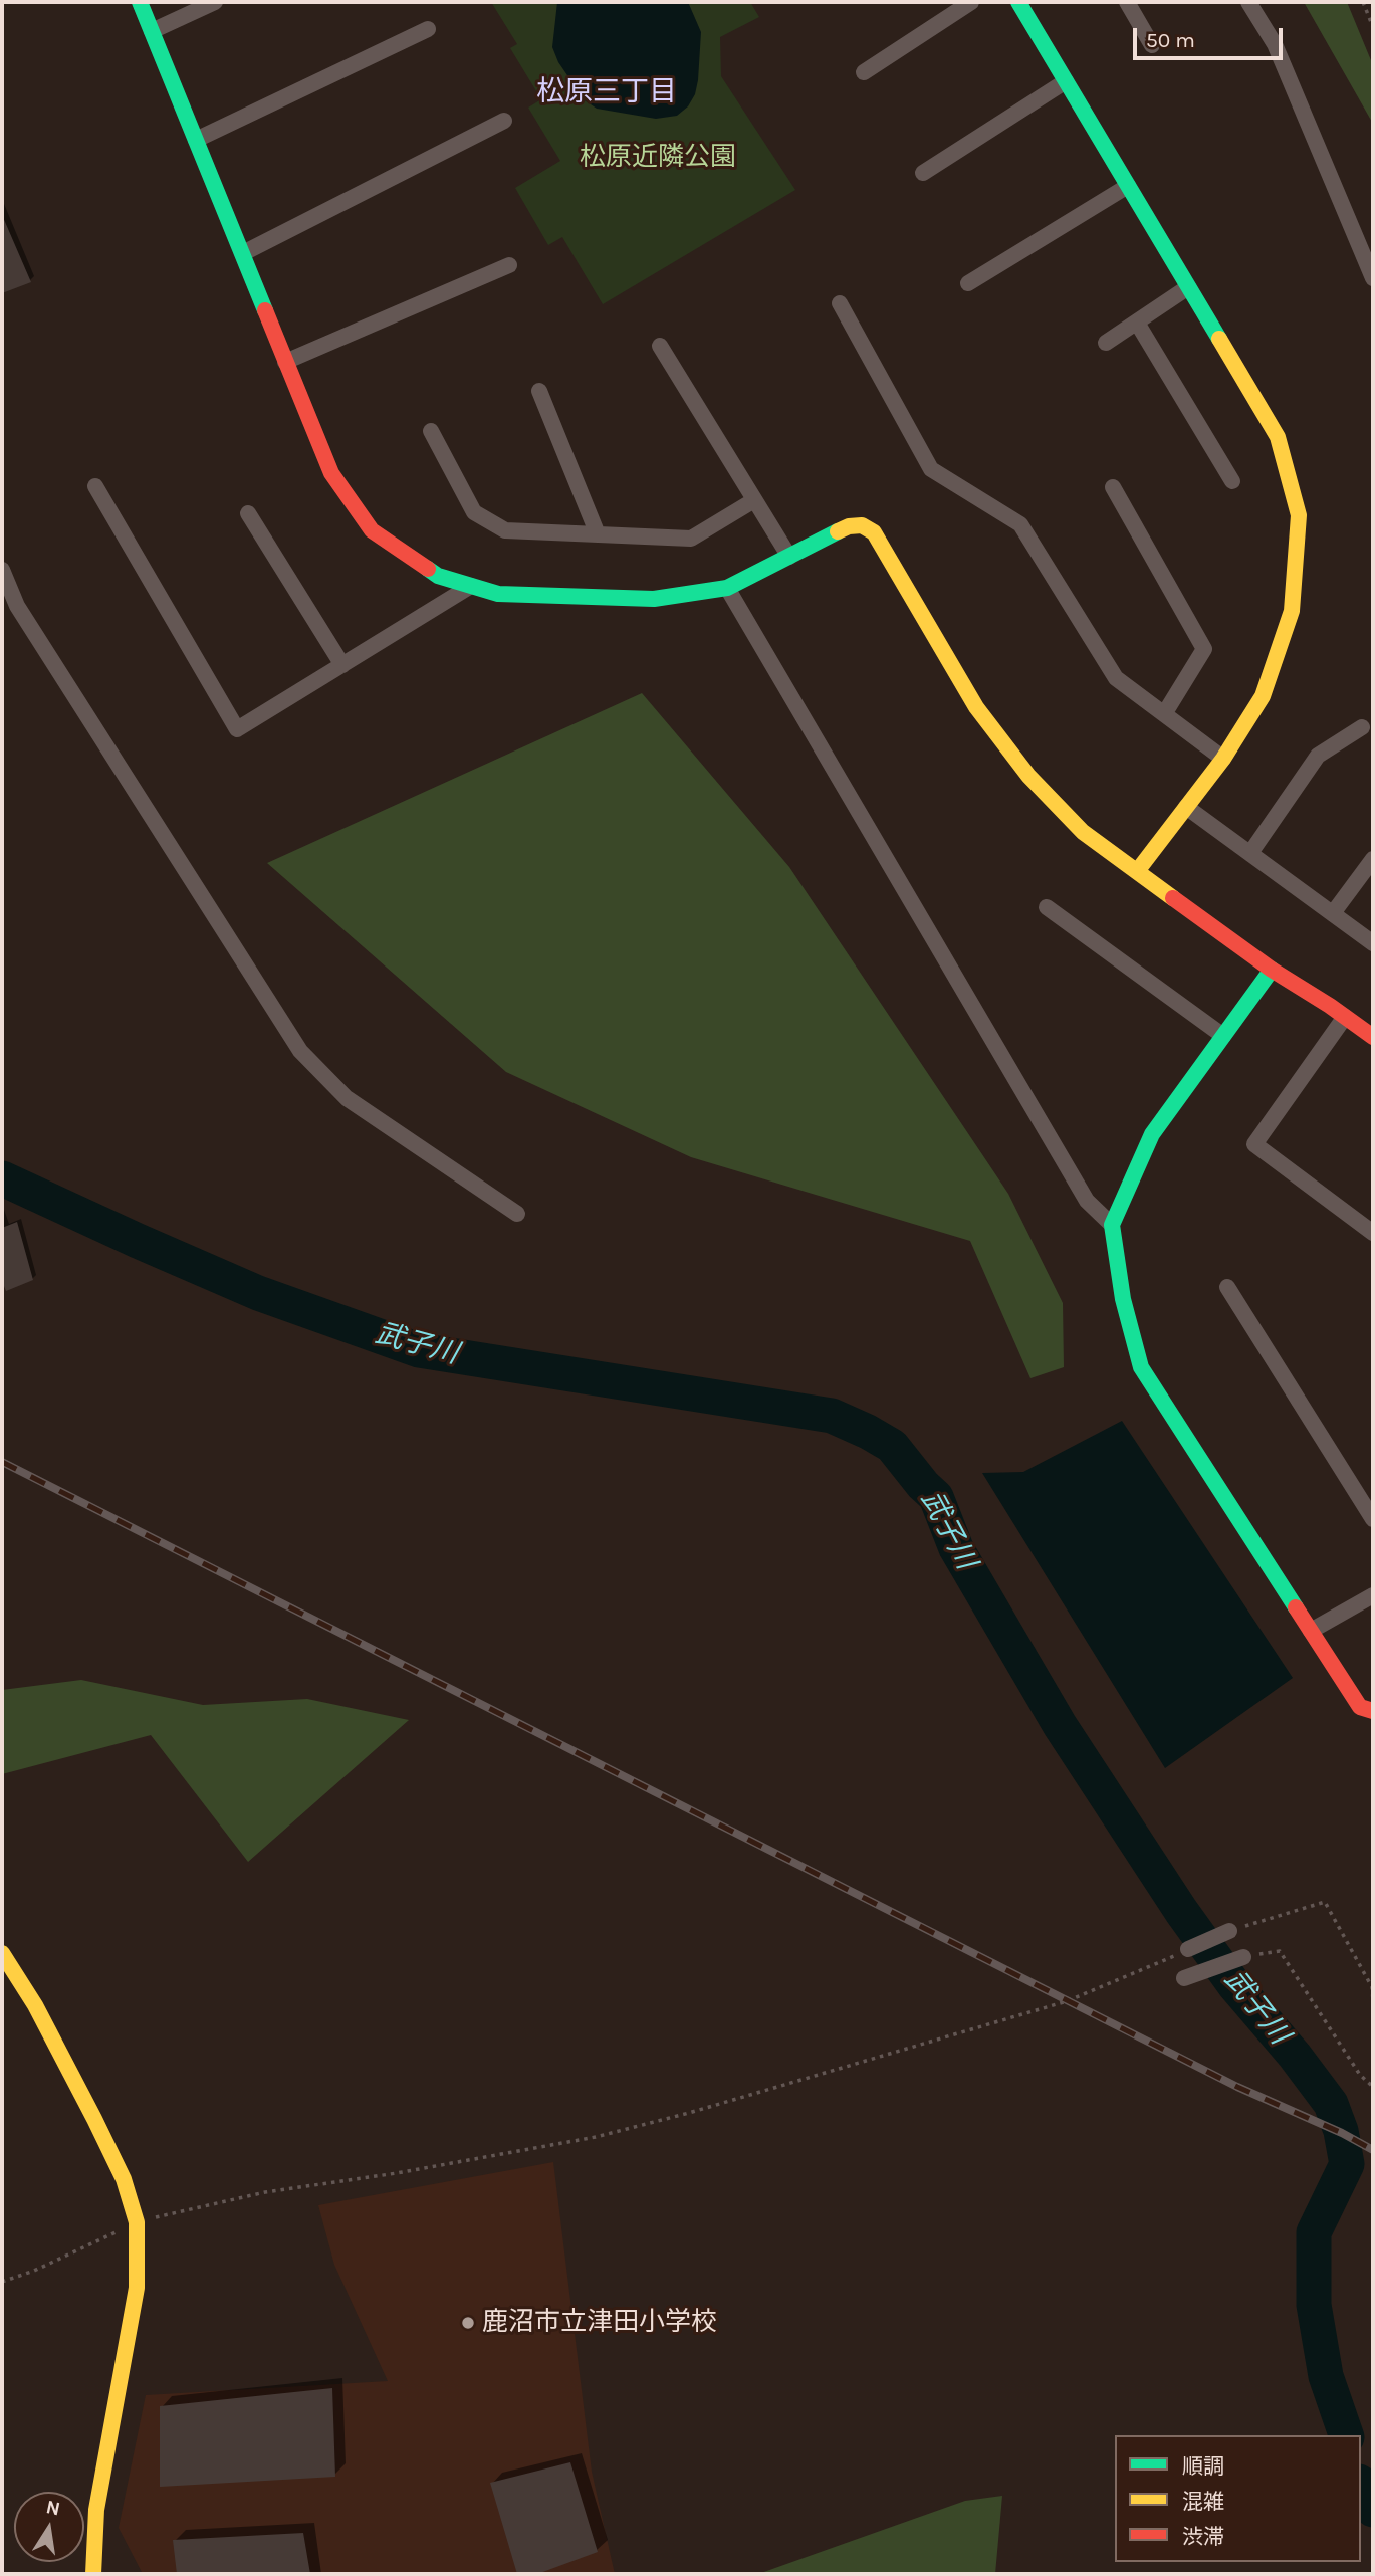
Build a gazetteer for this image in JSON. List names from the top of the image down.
{
  "districts": ["松原三丁目"],
  "water": ["武子川"],
  "parks": ["松原近隣公園"],
  "places": ["鹿沼市立津田小学校"],
  "legend": ["順調", "混雑", "渋滞"],
  "scale_bar": "50 m",
  "north": "top"
}
